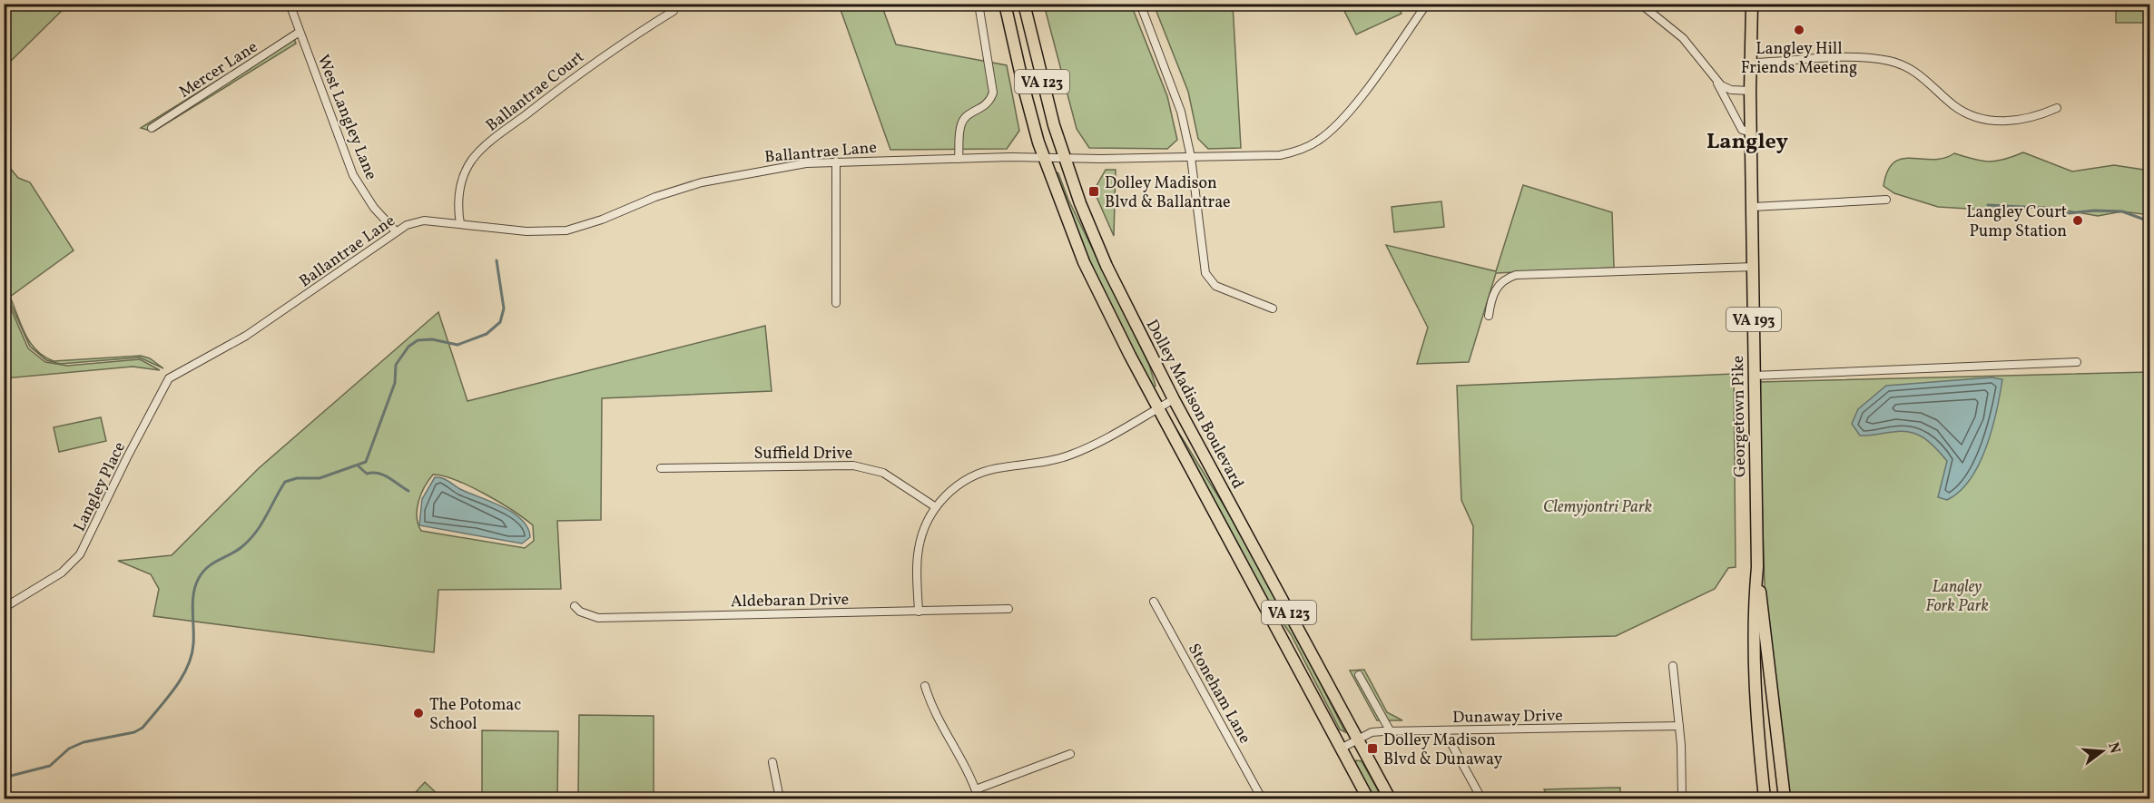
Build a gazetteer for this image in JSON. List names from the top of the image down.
{
  "streets": {
    "main road": [
      "VA 123",
      "VA 193",
      "Dolley Madison Boulevard",
      "Georgetown Pike"
    ],
    "street": [
      "Mercer Lane",
      "Ballantrae Court",
      "West Langley Lane",
      "Ballantrae Lane",
      "Suffield Drive",
      "Langley Place",
      "Aldebaran Drive",
      "Stoneham Lane",
      "Dunaway Drive"
    ]
  },
  "crossings": [
    ["Mercer Lane", "West Langley Lane"],
    ["VA 123", "Ballantrae Lane"],
    ["VA 123", "Dunaway Drive"],
    ["Ballantrae Court", "Ballantrae Lane"],
    ["West Langley Lane", "Ballantrae Lane"],
    ["Ballantrae Lane", "Dolley Madison Boulevard"],
    ["Ballantrae Lane", "Langley Place"],
    ["Dolley Madison Boulevard", "Dunaway Drive"]
  ],
  "districts": ["Langley"],
  "parks": ["Clemyjontri Park", "Langley Fork Park"],
  "places": {
    "other": ["Langley Hill Friends Meeting", "Langley Court Pump Station", "The Potomac School"],
    "transit": ["Dolley Madison Blvd & Ballantrae", "Dolley Madison Blvd & Dunaway"]
  },
  "north": "right"
}
